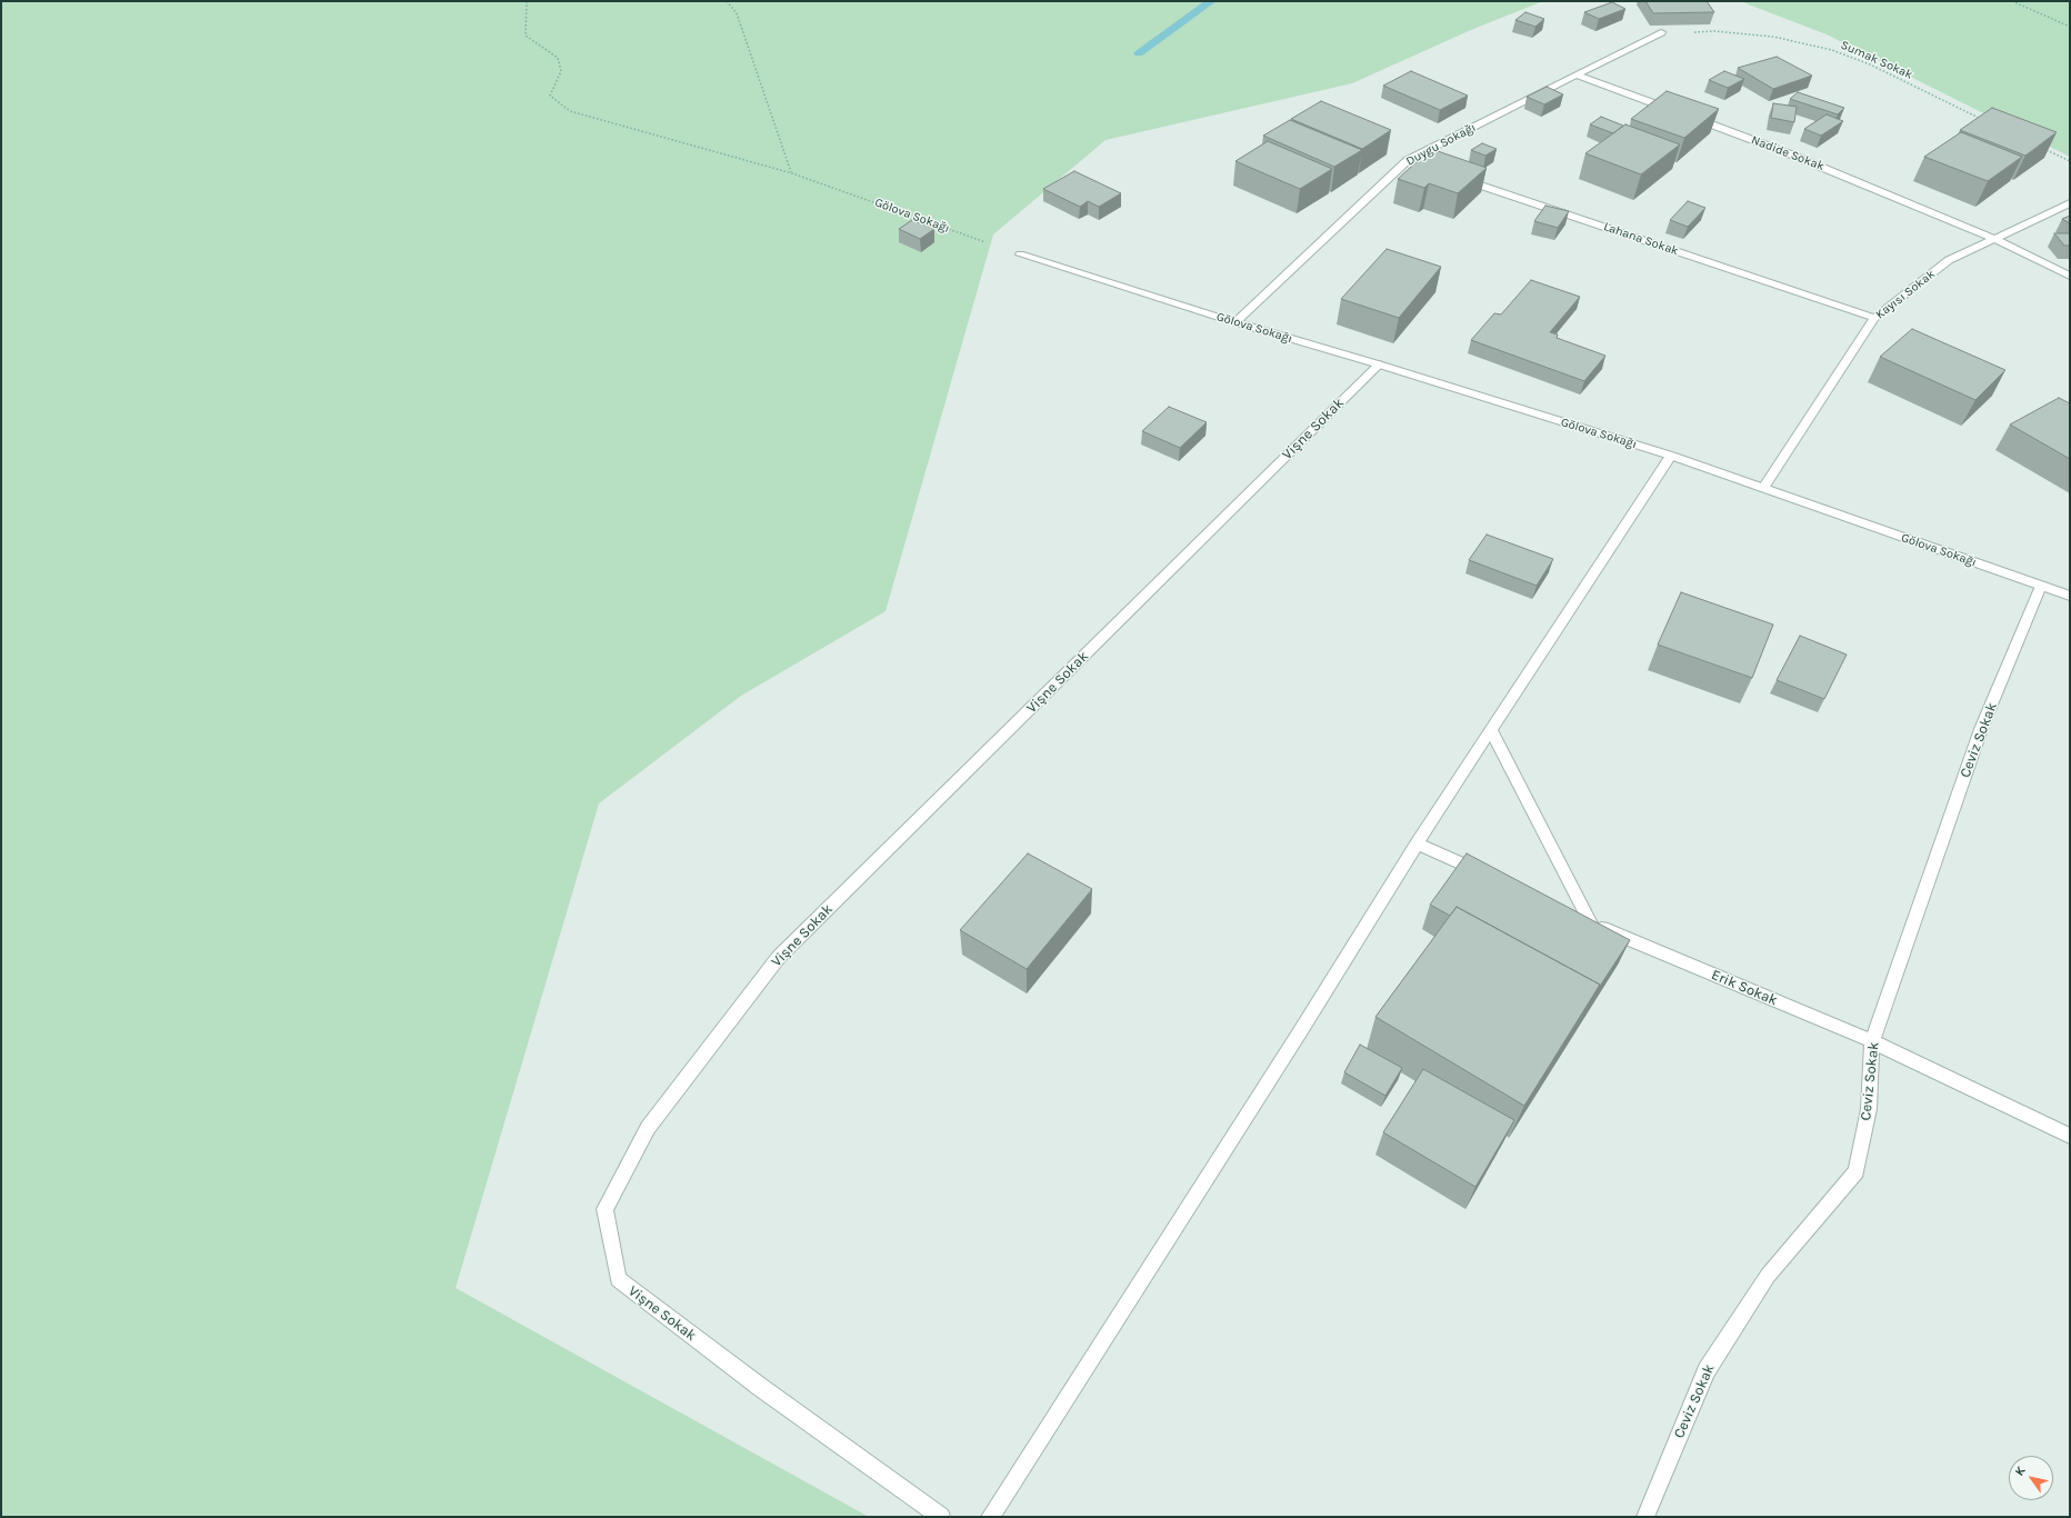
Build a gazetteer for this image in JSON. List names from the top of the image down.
{
  "streets": {
    "street": [
      "Duygu Sokağı",
      "Nadide Sokak",
      "Gölova Sokağı",
      "Lahana Sokak",
      "Kayısı Sokak",
      "Vişne Sokak",
      "Ceviz Sokak",
      "Erik Sokak"
    ],
    "path": ["Sumak Sokak"]
  },
  "crossings": [
    ["Sumak Sokak", "Duygu Sokağı"],
    ["Duygu Sokağı", "Nadide Sokak"],
    ["Duygu Sokağı", "Gölova Sokağı"],
    ["Nadide Sokak", "Kayısı Sokak"],
    ["Gölova Sokağı", "Kayısı Sokak"],
    ["Gölova Sokağı", "Vişne Sokak"],
    ["Gölova Sokağı", "Ceviz Sokak"],
    ["Lahana Sokak", "Kayısı Sokak"],
    ["Ceviz Sokak", "Erik Sokak"]
  ],
  "north": "top left"
}
